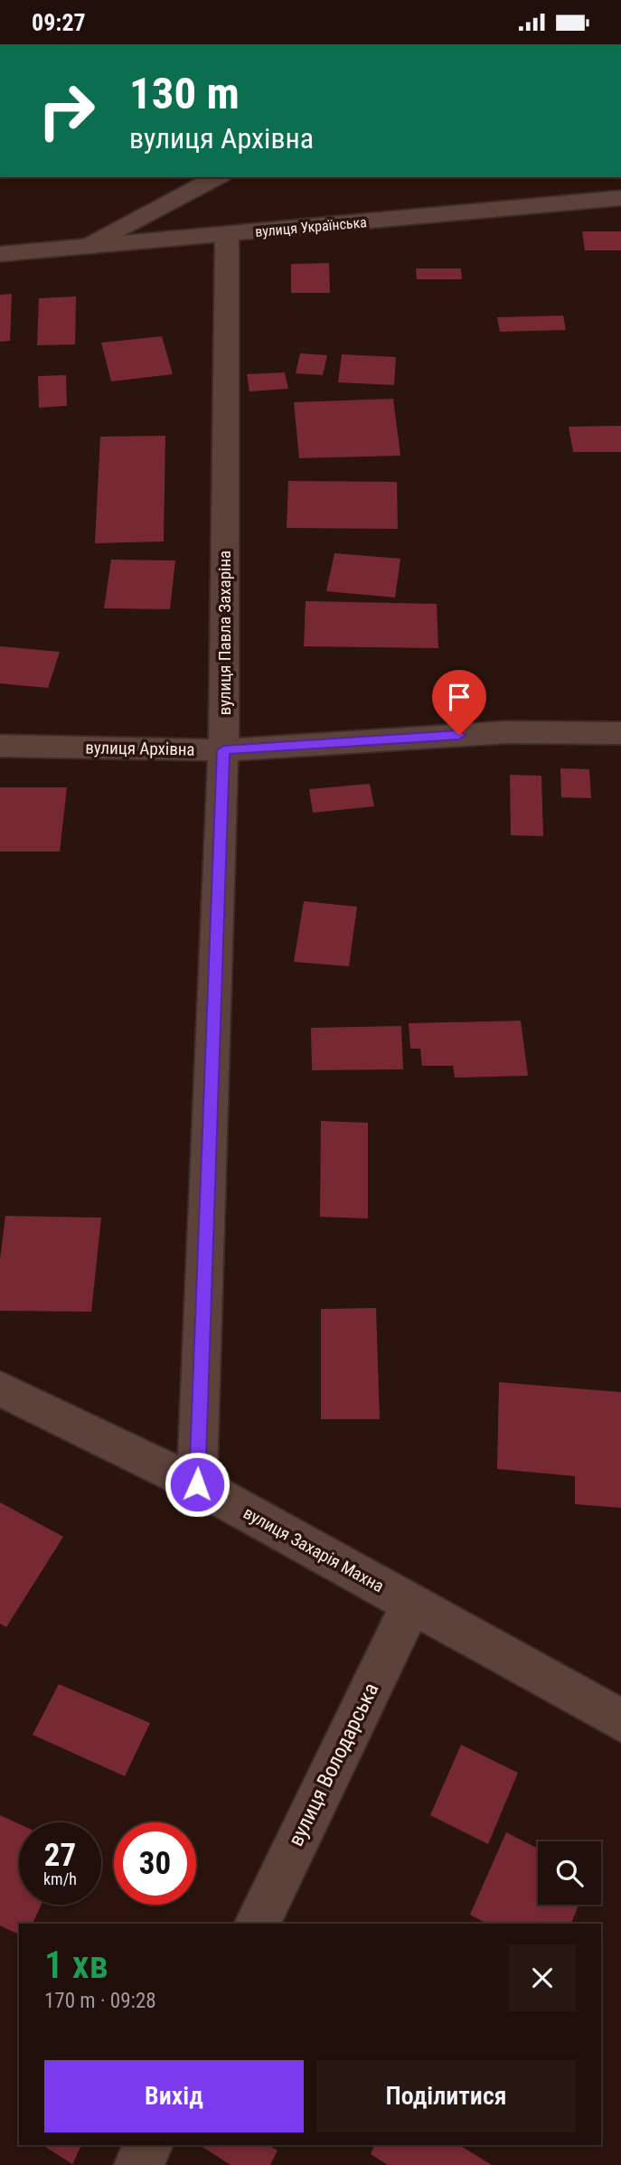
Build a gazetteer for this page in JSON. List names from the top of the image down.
{
  "streets": {
    "street": [
      "вулиця Українська",
      "вулиця Павла Захаріна",
      "вулиця Архівна",
      "вулиця Захарія Махна",
      "вулиця Володарська"
    ]
  },
  "crossings": [
    ["вулиця Українська", "вулиця Павла Захаріна"],
    ["вулиця Павла Захаріна", "вулиця Архівна"],
    ["вулиця Павла Захаріна", "вулиця Захарія Махна"],
    ["вулиця Захарія Махна", "вулиця Володарська"]
  ],
  "page": {
    "status": "09:27",
    "turn": ["130 m", "вулиця Архівна"],
    "speed": "27 km/h",
    "limit": "30",
    "heading": ["1 хв", "170 m · 09:28"],
    "buttons": ["Вихід", "Поділитися"]
  }
}
